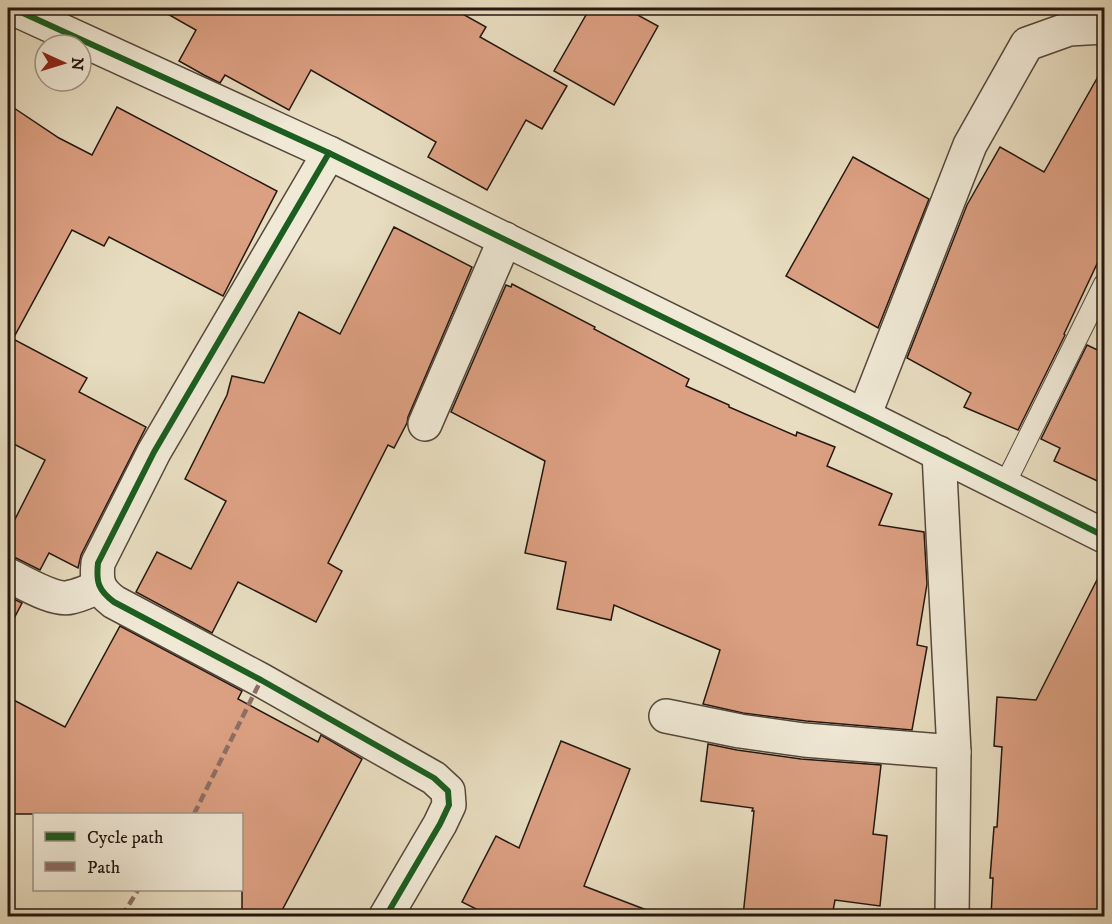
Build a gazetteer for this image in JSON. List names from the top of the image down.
{
  "legend": ["Cycle path", "Path"],
  "north": "right"
}
